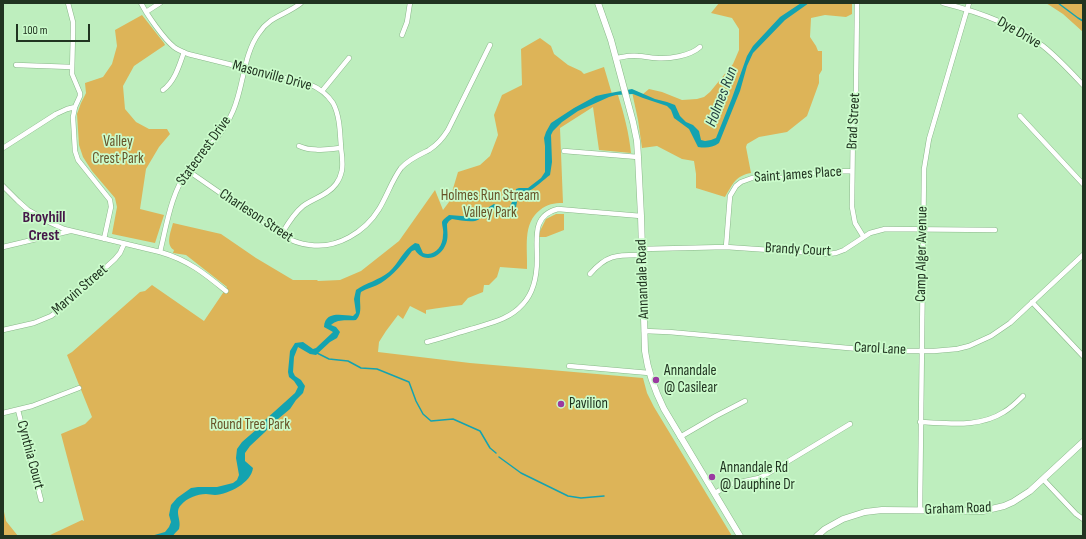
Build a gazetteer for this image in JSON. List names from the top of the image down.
{
  "streets": {
    "main road": ["Annandale Road", "Graham Road"],
    "street": [
      "Dye Drive",
      "Masonville Drive",
      "Brad Street",
      "Statecrest Drive",
      "Saint James Place",
      "Charleson Street",
      "Brandy Court",
      "Camp Alger Avenue",
      "Marvin Street",
      "Carol Lane",
      "Cynthia Court"
    ]
  },
  "crossings": [
    ["Dye Drive", "Camp Alger Avenue"],
    ["Masonville Drive", "Statecrest Drive"],
    ["Masonville Drive", "Charleson Street"],
    ["Brad Street", "Saint James Place"],
    ["Brad Street", "Brandy Court"],
    ["Statecrest Drive", "Charleson Street"],
    ["Saint James Place", "Brandy Court"],
    ["Brandy Court", "Camp Alger Avenue"],
    ["Brandy Court", "Annandale Road"],
    ["Camp Alger Avenue", "Carol Lane"],
    ["Camp Alger Avenue", "Graham Road"],
    ["Annandale Road", "Carol Lane"]
  ],
  "districts": ["Broyhill Crest"],
  "water": ["Holmes Run"],
  "parks": ["Valley Crest Park", "Holmes Run Stream Valley Park", "Round Tree Park"],
  "places": ["Annandale @ Casilear", "Pavilion", "Annandale Rd @ Dauphine Dr"],
  "scale_bar": "100 m"
}
